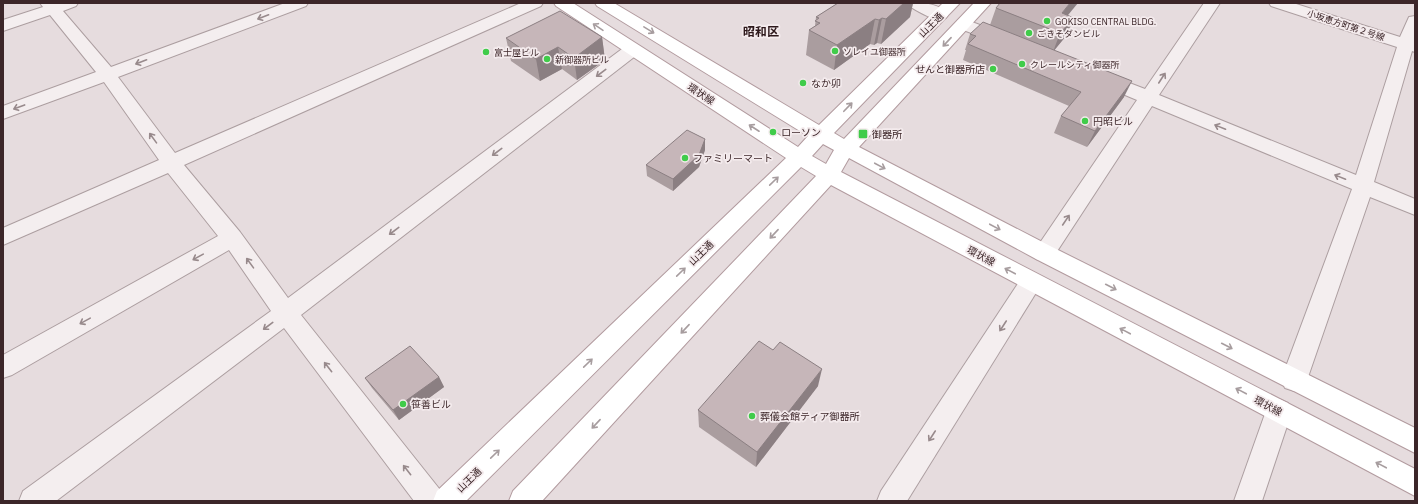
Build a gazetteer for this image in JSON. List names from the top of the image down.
{
  "streets": {
    "main road": ["山王通", "環状線"],
    "street": ["小坂恵方町第２号線"]
  },
  "crossings": [
    ["山王通", "環状線"]
  ],
  "districts": ["昭和区"],
  "places": {
    "other": [
      "GOKISO CENTRAL BLDG.",
      "ごきそダンビル",
      "ソレイユ御器所",
      "富士屋ビル",
      "新御器所ビル",
      "クレールシティ御器所",
      "せんと御器所店",
      "なか卯",
      "円昭ビル",
      "ローソン",
      "ファミリーマート",
      "笹善ビル",
      "葬儀会館ティア御器所"
    ],
    "transit": ["御器所"]
  }
}
